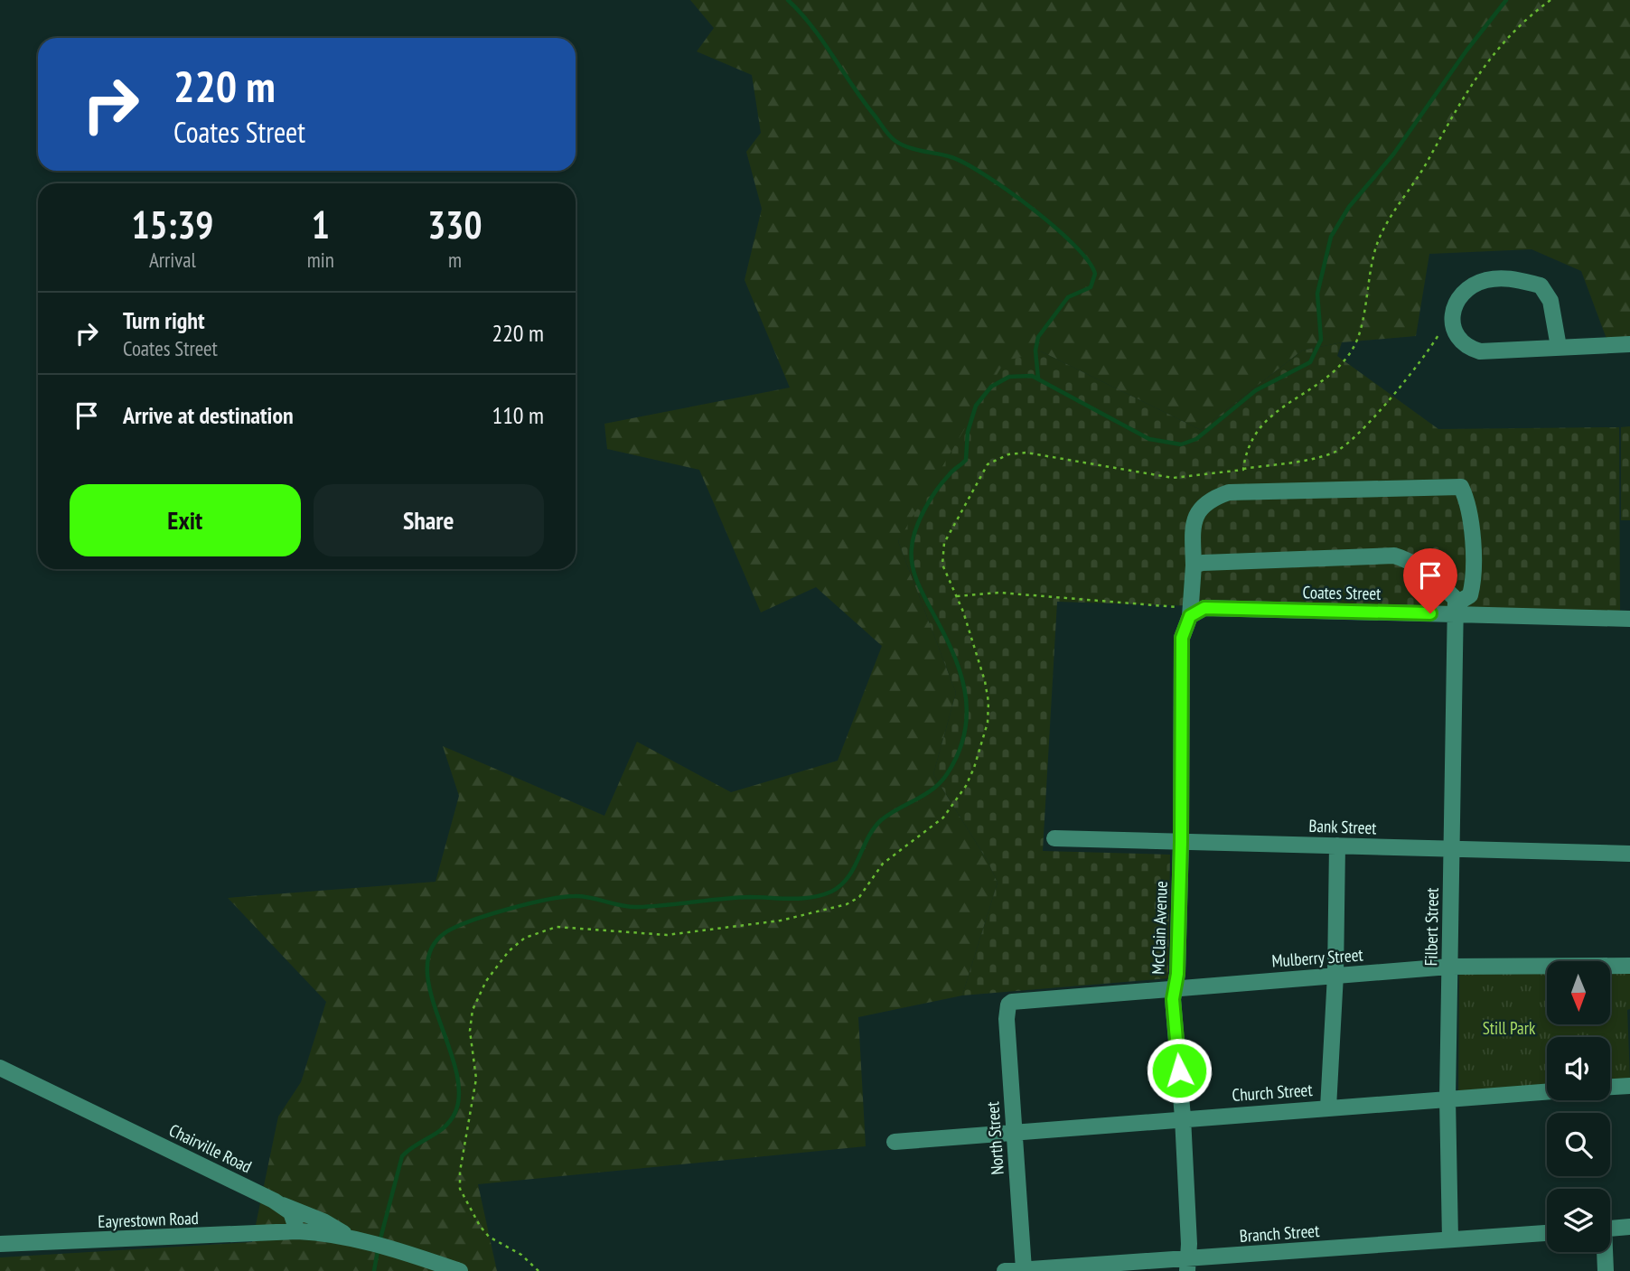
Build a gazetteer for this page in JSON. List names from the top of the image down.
{
  "streets": {
    "street": [
      "Coates Street",
      "Bank Street",
      "Filbert Street",
      "McClain Avenue",
      "Mulberry Street",
      "Church Street",
      "North Street",
      "Chairville Road",
      "Eayrestown Road",
      "Branch Street"
    ]
  },
  "crossings": [
    ["Coates Street", "Filbert Street"],
    ["Coates Street", "McClain Avenue"],
    ["Bank Street", "Filbert Street"],
    ["Bank Street", "McClain Avenue"],
    ["Filbert Street", "McClain Avenue"],
    ["Filbert Street", "Mulberry Street"],
    ["Filbert Street", "Church Street"],
    ["Filbert Street", "Branch Street"],
    ["McClain Avenue", "Mulberry Street"],
    ["McClain Avenue", "Church Street"],
    ["McClain Avenue", "Branch Street"],
    ["Mulberry Street", "North Street"],
    ["Church Street", "North Street"],
    ["North Street", "Branch Street"]
  ],
  "parks": ["Still Park"],
  "north": "bottom",
  "page": {
    "turn": ["220 m", "Coates Street"],
    "eta": [
      "15:39",
      "Arrival",
      "1",
      "min",
      "330",
      "m"
    ],
    "list": [
      {
        "name": "Turn right",
        "note": "Coates Street",
        "value": "220 m"
      },
      {
        "name": "Arrive at destination",
        "value": "110 m"
      }
    ],
    "buttons": ["Exit", "Share"]
  }
}
